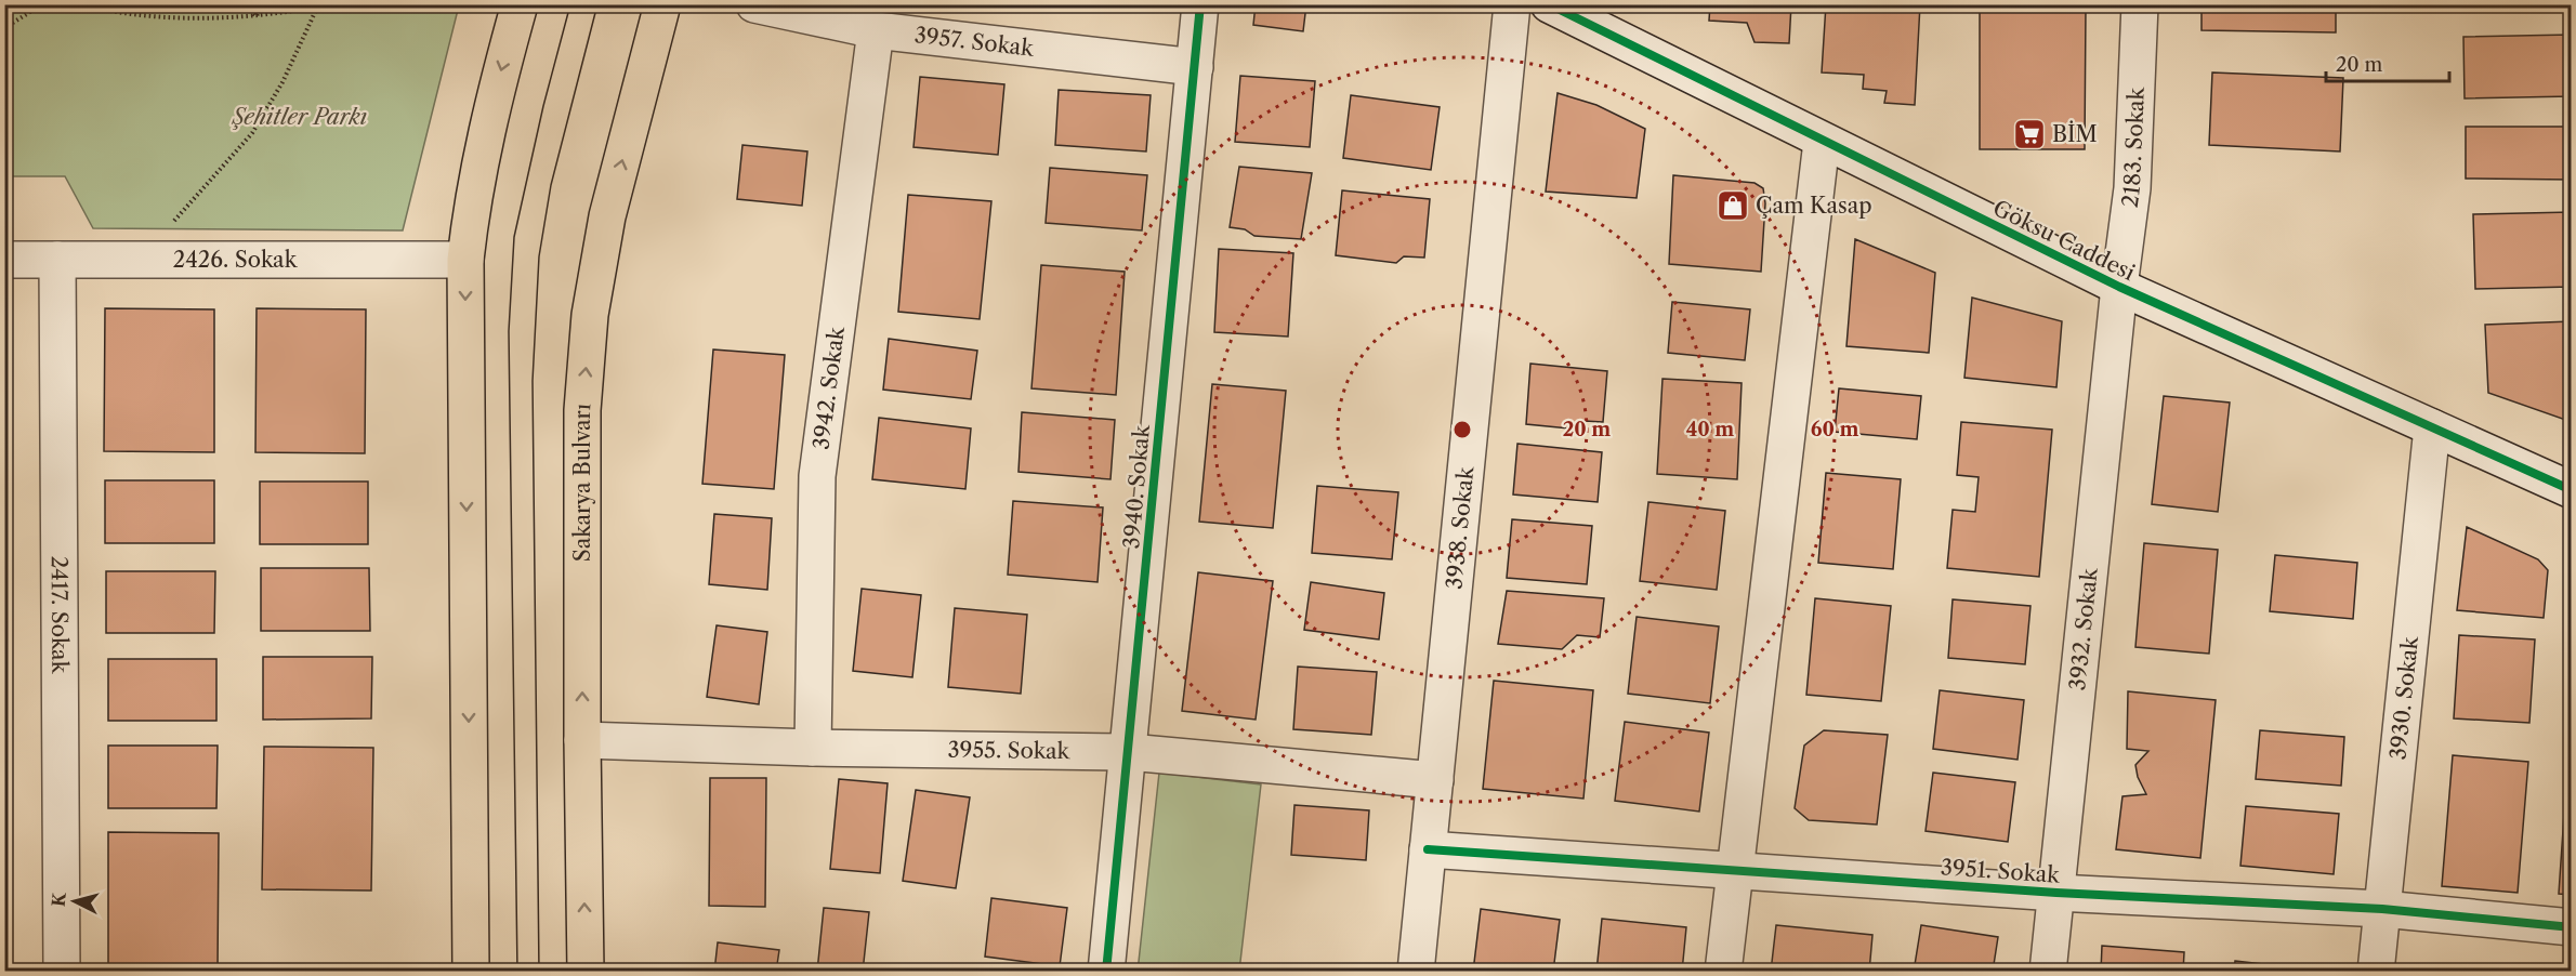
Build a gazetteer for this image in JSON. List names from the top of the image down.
{
  "streets": {
    "main road": ["Sakarya Bulvarı"],
    "street": [
      "3957. Sokak",
      "2183. Sokak",
      "Göksu Caddesi",
      "2426. Sokak",
      "3942. Sokak",
      "3940. Sokak",
      "3938. Sokak",
      "2417. Sokak",
      "3932. Sokak",
      "3930. Sokak",
      "3955. Sokak",
      "3951. Sokak"
    ]
  },
  "crossings": [
    ["3957. Sokak", "3942. Sokak"],
    ["3957. Sokak", "3940. Sokak"],
    ["2183. Sokak", "Göksu Caddesi"],
    ["2183. Sokak", "3932. Sokak"],
    ["Göksu Caddesi", "3932. Sokak"],
    ["Göksu Caddesi", "3930. Sokak"],
    ["2426. Sokak", "2417. Sokak"],
    ["3942. Sokak", "3955. Sokak"],
    ["Sakarya Bulvarı", "3955. Sokak"],
    ["3940. Sokak", "3955. Sokak"],
    ["3938. Sokak", "3955. Sokak"],
    ["3938. Sokak", "3951. Sokak"],
    ["3932. Sokak", "3951. Sokak"],
    ["3930. Sokak", "3951. Sokak"]
  ],
  "parks": ["Şehitler Parkı"],
  "places": {
    "supermarket": ["BİM"],
    "shop": ["Çam Kasap"]
  },
  "scale_bar": "20 m",
  "north": "left",
  "rings": ["20 m", "40 m", "60 m"]
}
